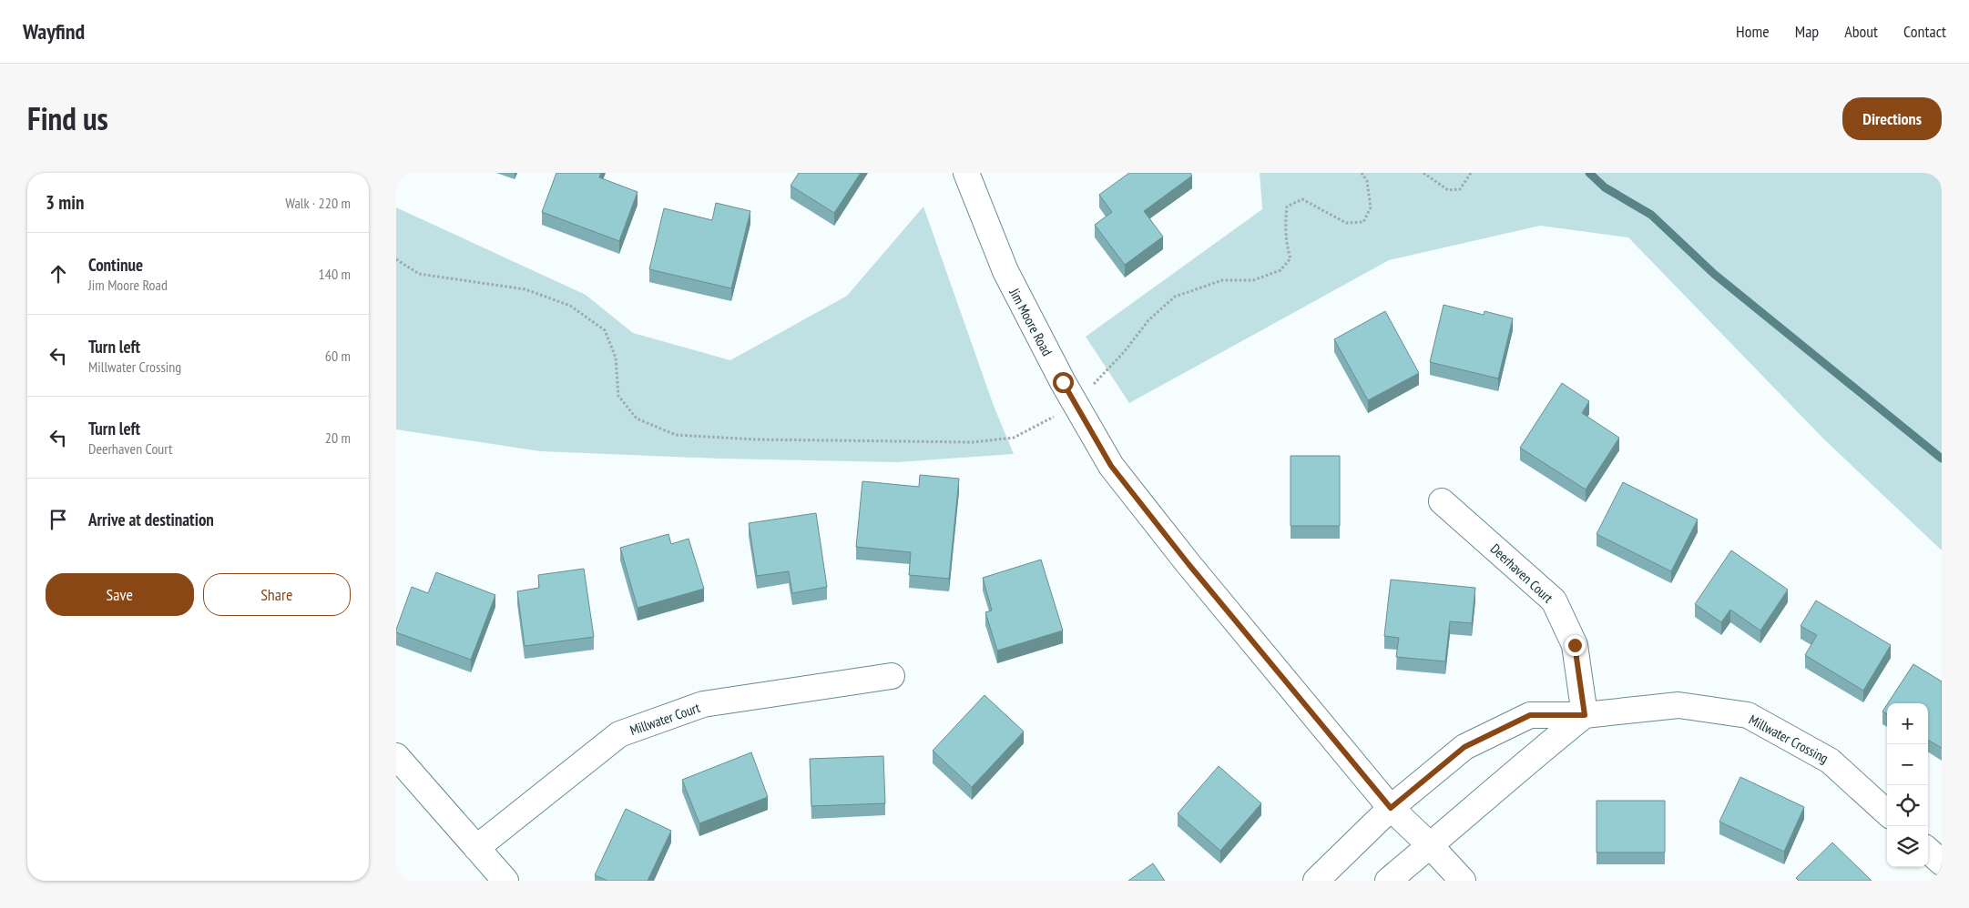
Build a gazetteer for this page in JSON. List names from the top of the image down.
{
  "streets": {
    "street": [
      "Jim Moore Road",
      "Deerhaven Court",
      "Millwater Court",
      "Millwater Crossing"
    ]
  },
  "crossings": [
    ["Jim Moore Road", "Millwater Crossing"],
    ["Deerhaven Court", "Millwater Crossing"]
  ],
  "page": {
    "header": "Wayfind",
    "nav": [
      "Home",
      "Map",
      "About",
      "Contact"
    ],
    "title": "Find us",
    "buttons": [
      "Directions",
      ["Save", "Share"]
    ],
    "heading": ["3 min", "Walk · 220 m"],
    "list": [
      ["Continue", "Jim Moore Road", "140 m"],
      ["Turn left", "Millwater Crossing", "60 m"],
      ["Turn left", "Deerhaven Court", "20 m"],
      "Arrive at destination"
    ],
    "map_buttons": ["+", "−"]
  }
}
